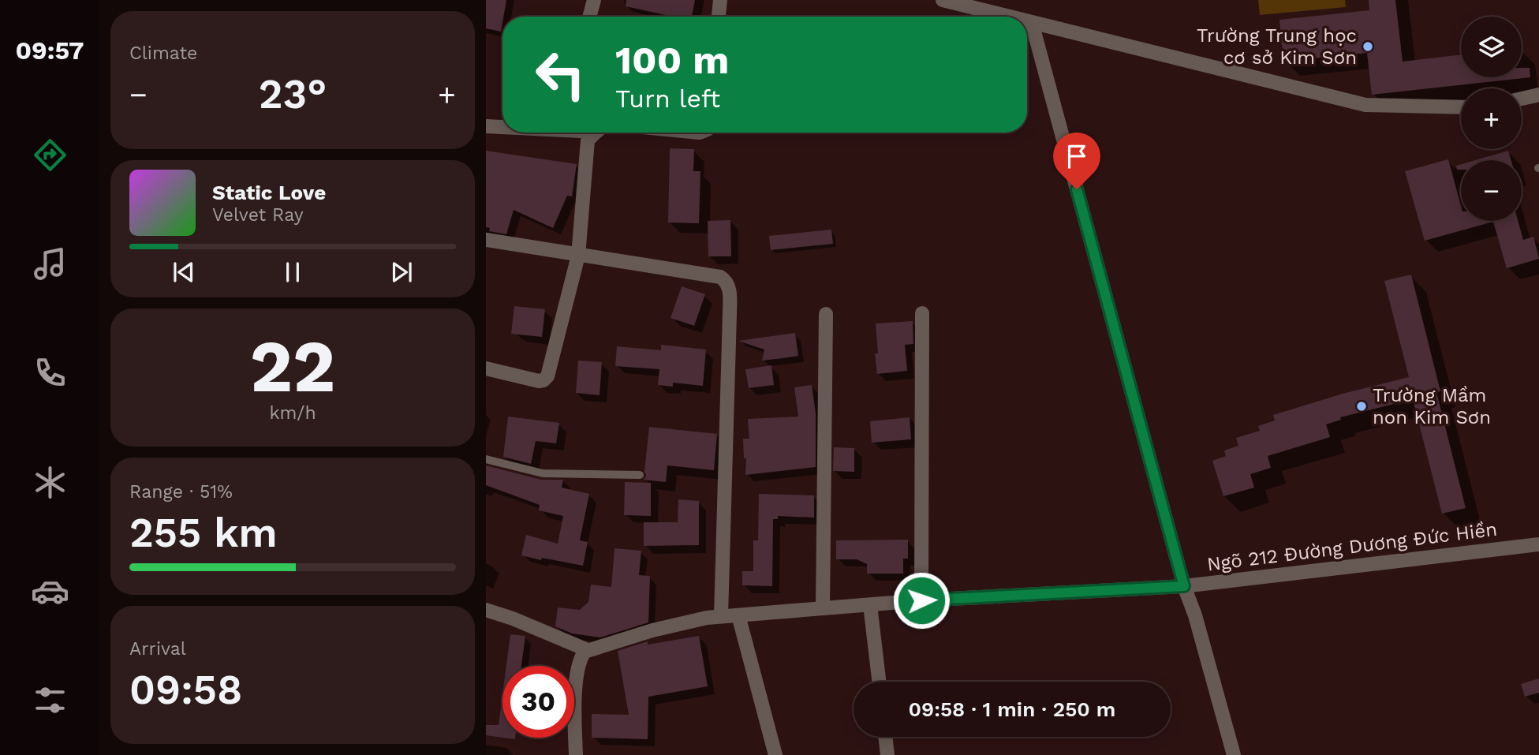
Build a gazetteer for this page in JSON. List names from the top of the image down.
{
  "streets": {
    "street": ["Ngõ 212 Đường Dương Đức Hiền"]
  },
  "places": ["Trường Trung học cơ sở Kim Sơn", "Trường Mầm non Kim Sơn"],
  "page": {
    "tabs": "09:57",
    "tile": [
      "Climate",
      ["22", "km/h"],
      ["Range · 51%", "255 km"],
      ["Arrival", "09:58"]
    ],
    "map_buttons": ["+", "−"],
    "turn": ["100 m", "Turn left"],
    "heat": ["−", "23°", "+"],
    "song": ["Static Love", "Velvet Ray"],
    "limit": "30",
    "trip": "09:58 · 1 min · 250 m"
  }
}
